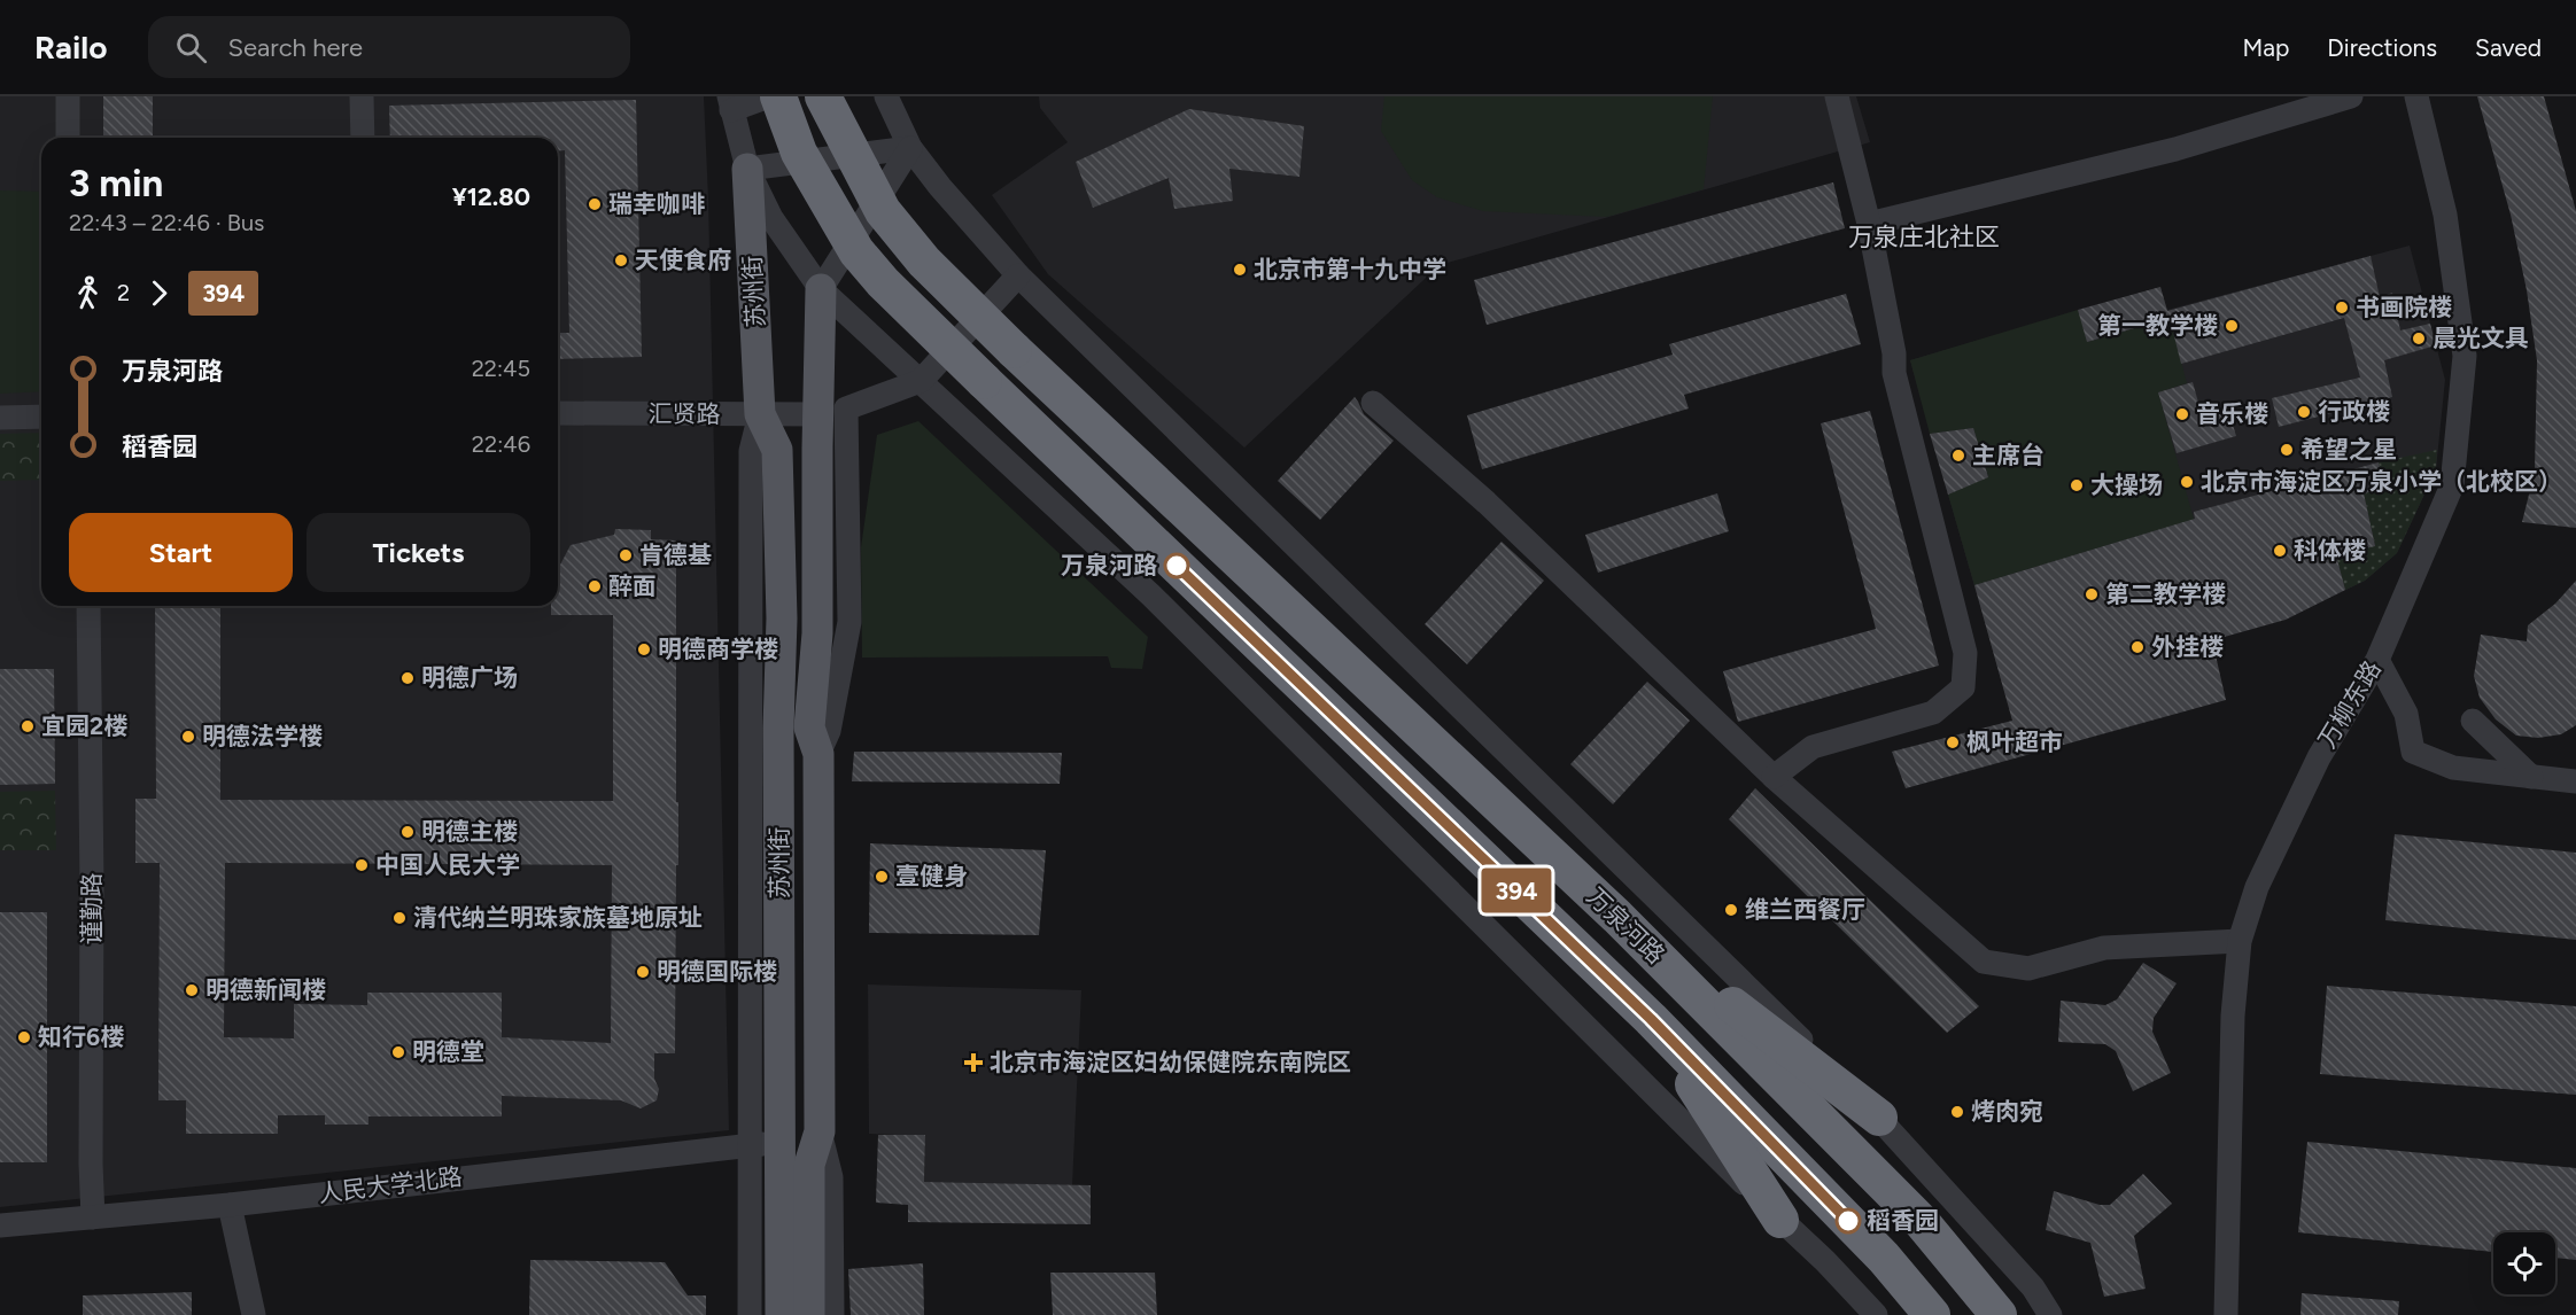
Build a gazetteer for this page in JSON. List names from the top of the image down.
{
  "streets": {
    "highway": ["万泉河路"],
    "main road": ["苏州街"],
    "street": [
      "汇贤路",
      "万柳东路",
      "谨勤路",
      "人民大学北路"
    ]
  },
  "crossings": [
    ["苏州街", "汇贤路"],
    ["苏州街", "人民大学北路"],
    ["谨勤路", "人民大学北路"]
  ],
  "districts": ["万泉庄北社区"],
  "places": {
    "other": [
      "瑞幸咖啡",
      "天使食府",
      "北京市第十九中学",
      "书画院楼",
      "第一教学楼",
      "晨光文具",
      "行政楼",
      "音乐楼",
      "希望之星",
      "主席台",
      "北京市海淀区万泉小学（北校区）",
      "大操场",
      "科体楼",
      "肯德基",
      "万泉河路",
      "醉面",
      "第二教学楼",
      "外挂楼",
      "明德商学楼",
      "明德广场",
      "宜园2楼",
      "明德法学楼",
      "枫叶超市",
      "明德主楼",
      "中国人民大学",
      "壹健身",
      "维兰西餐厅",
      "清代纳兰明珠家族墓地原址",
      "明德国际楼",
      "明德新闻楼",
      "知行6楼",
      "明德堂",
      "烤肉宛",
      "稻香园"
    ],
    "health": ["北京市海淀区妇幼保健院东南院区"]
  },
  "lines": ["bus line 394"],
  "page": {
    "header": "Railo",
    "search": "Search here",
    "nav": ["Map", "Directions", "Saved"],
    "on_map": "394",
    "heading": ["3 min", "22:43 – 22:46 · Bus", "¥12.80"],
    "legs": ["2", "394"],
    "list": [
      {
        "name": "万泉河路",
        "value": "22:45"
      },
      {
        "name": "稻香园",
        "value": "22:46"
      }
    ],
    "buttons": ["Start", "Tickets"]
  }
}
